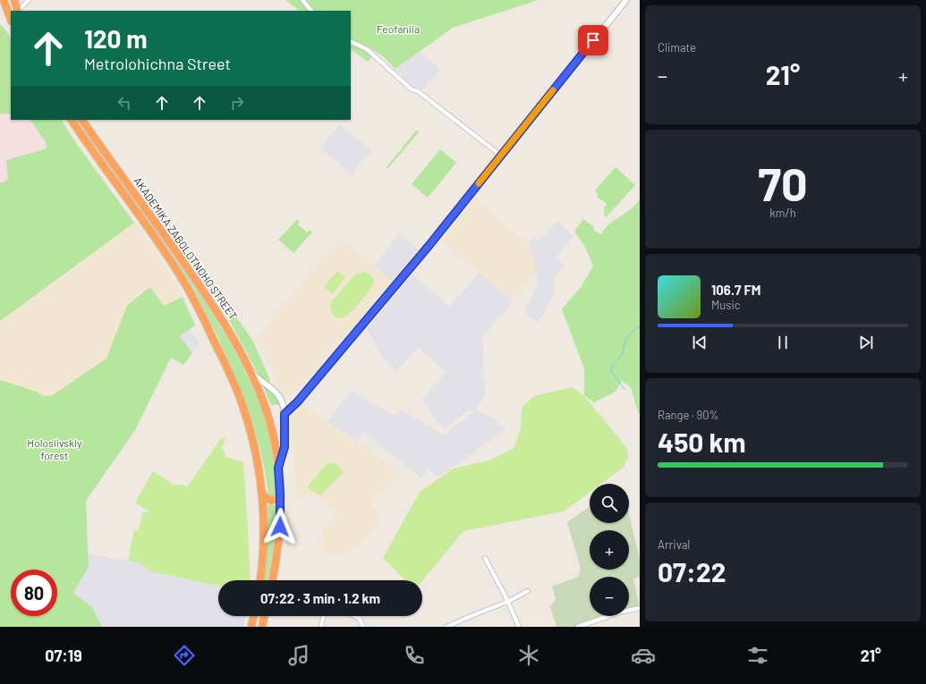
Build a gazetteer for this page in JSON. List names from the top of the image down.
{
  "streets": {
    "highway": ["AKADEMIKA ZABOLOTNOHO STREET"]
  },
  "parks": ["Feofaniia", "Holosiivskiy forest"],
  "page": {
    "tile": [
      "Climate",
      ["70", "km/h"],
      ["Range · 90%", "450 km"],
      ["Arrival", "07:22"]
    ],
    "turn": ["120 m", "Metrolohichna Street"],
    "heat": ["−", "21°", "+"],
    "song": ["106.7 FM", "Music"],
    "map_buttons": ["+", "−"],
    "limit": "80",
    "trip": "07:22 · 3 min · 1.2 km",
    "tabs": ["07:19", "21°"]
  }
}
